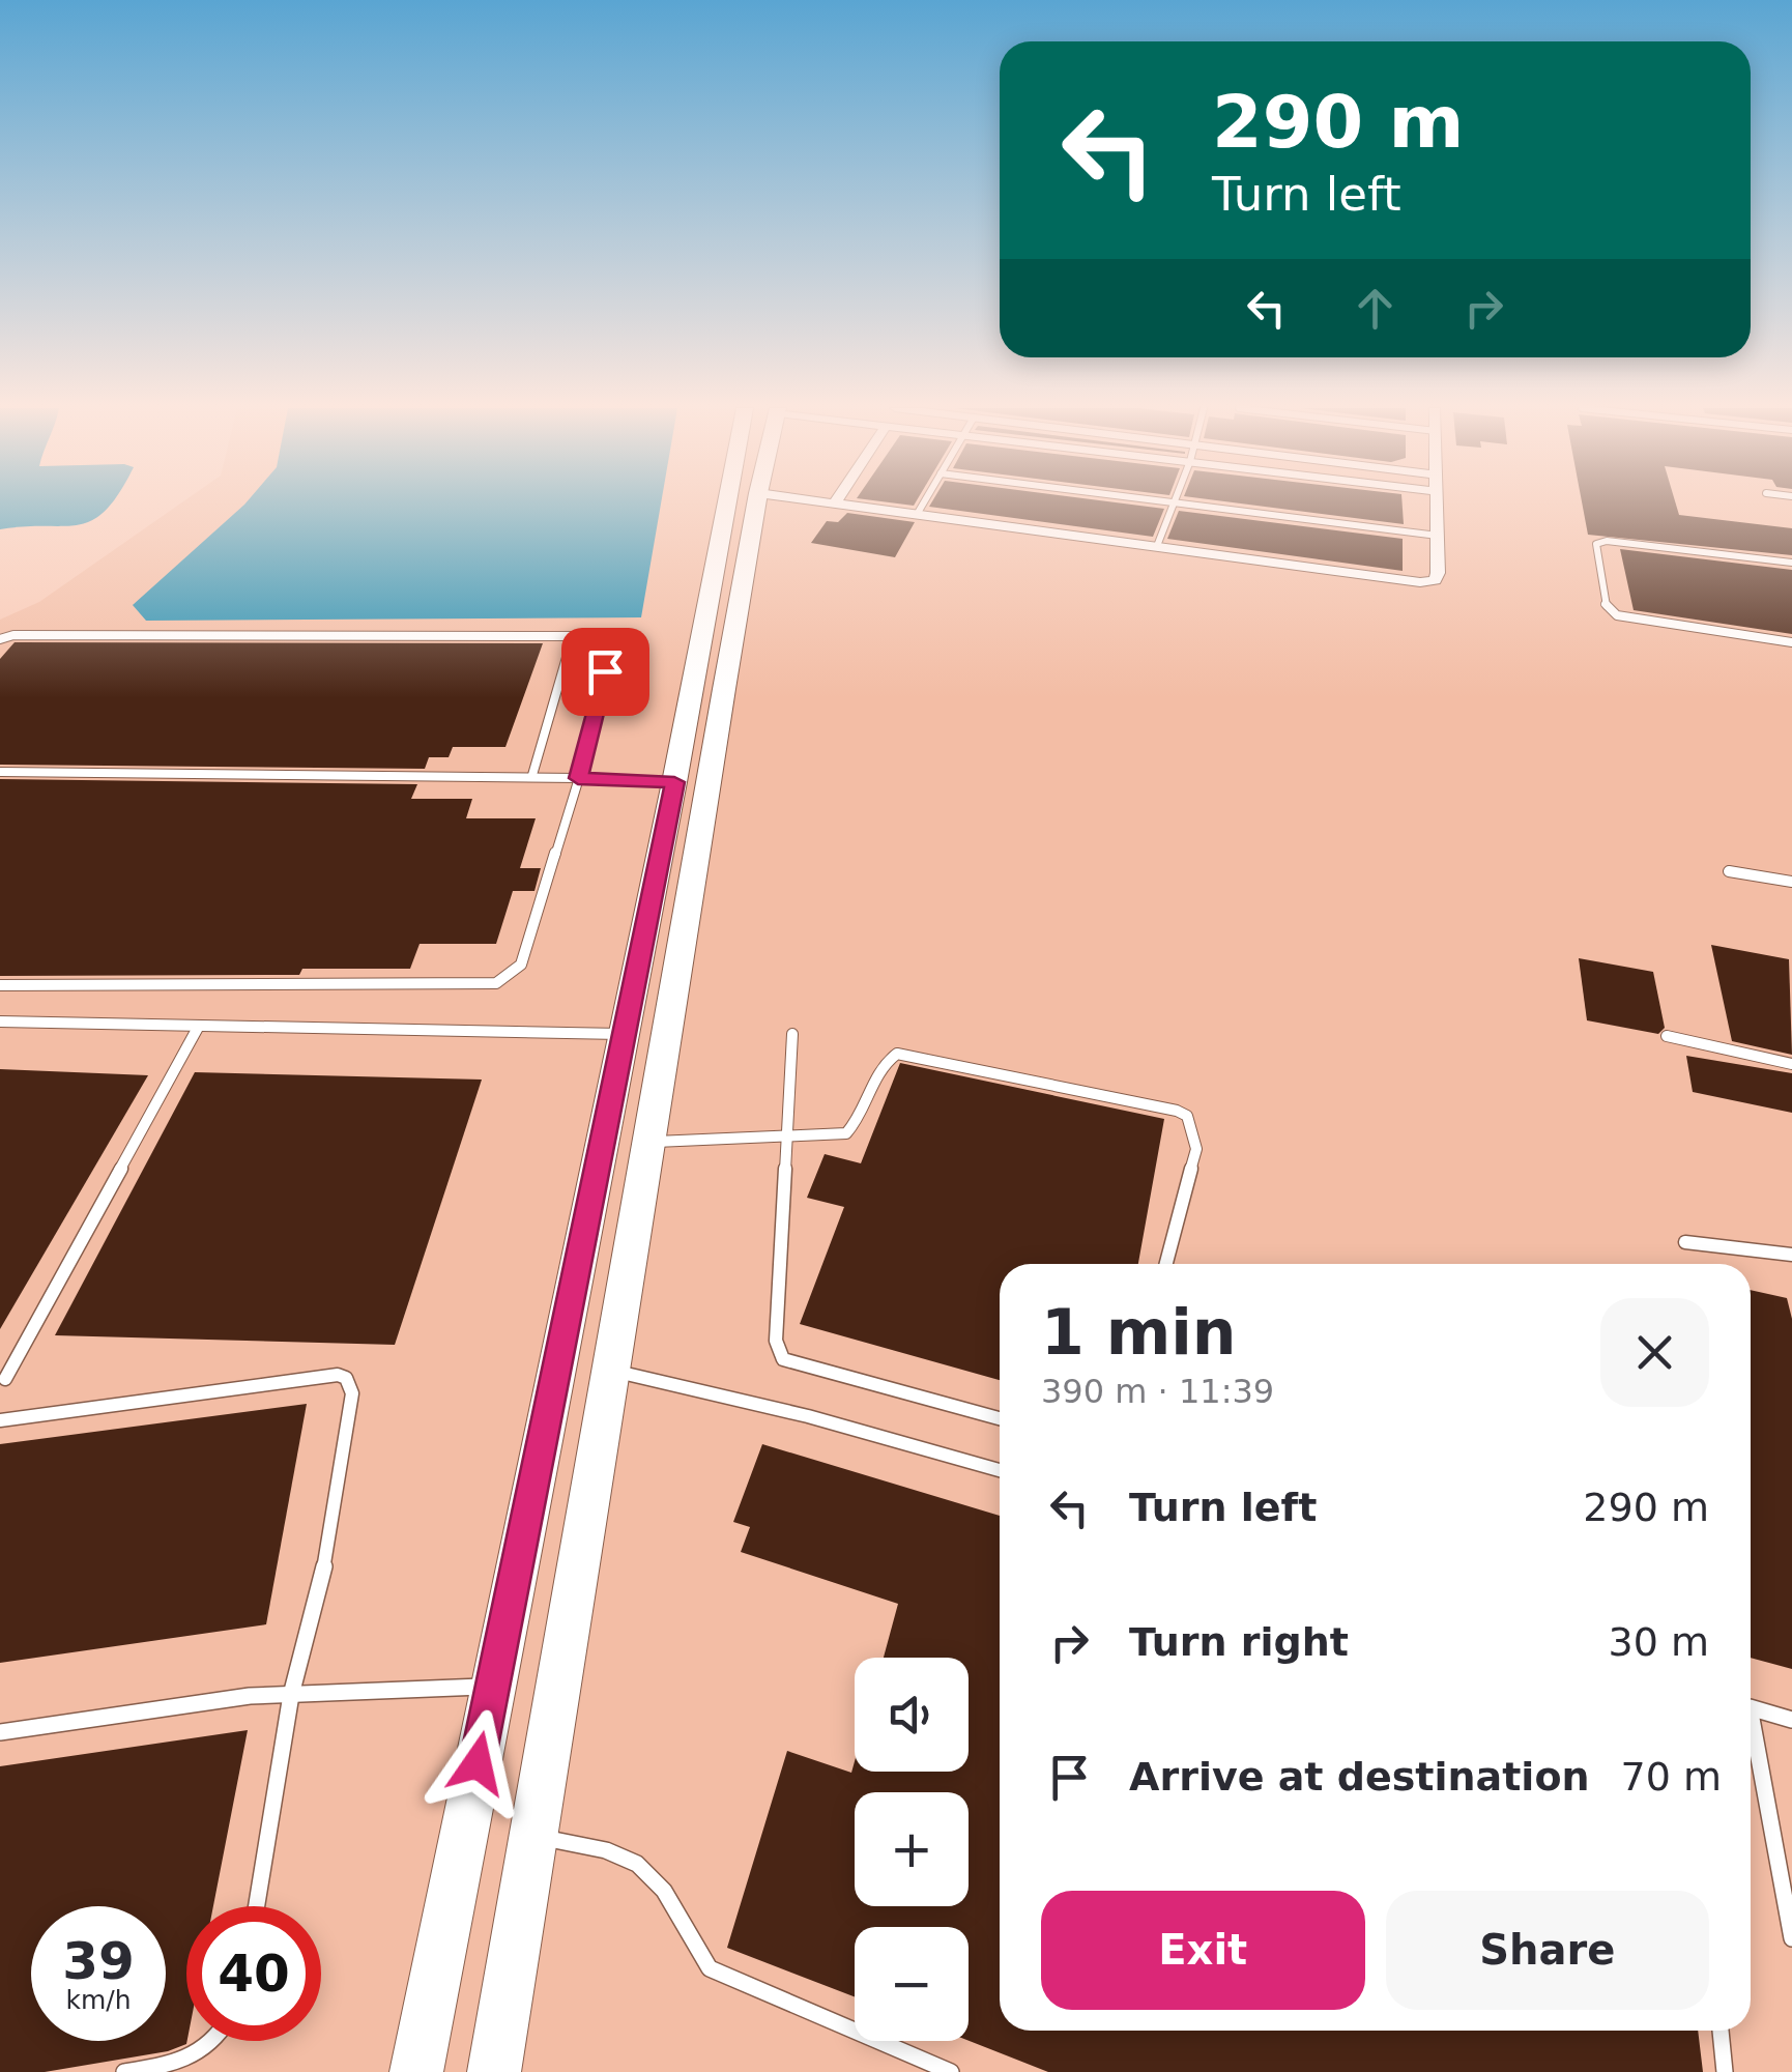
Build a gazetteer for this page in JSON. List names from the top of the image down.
{
  "page": {
    "turn": ["290 m", "Turn left"],
    "heading": ["1 min", "390 m · 11:39"],
    "list": [
      {
        "name": "Turn left",
        "value": "290 m"
      },
      {
        "name": "Turn right",
        "value": "30 m"
      },
      {
        "name": "Arrive at destination",
        "value": "70 m"
      }
    ],
    "map_buttons": ["+", "−"],
    "buttons": ["Exit", "Share"],
    "speed": "39 km/h",
    "limit": "40"
  }
}
